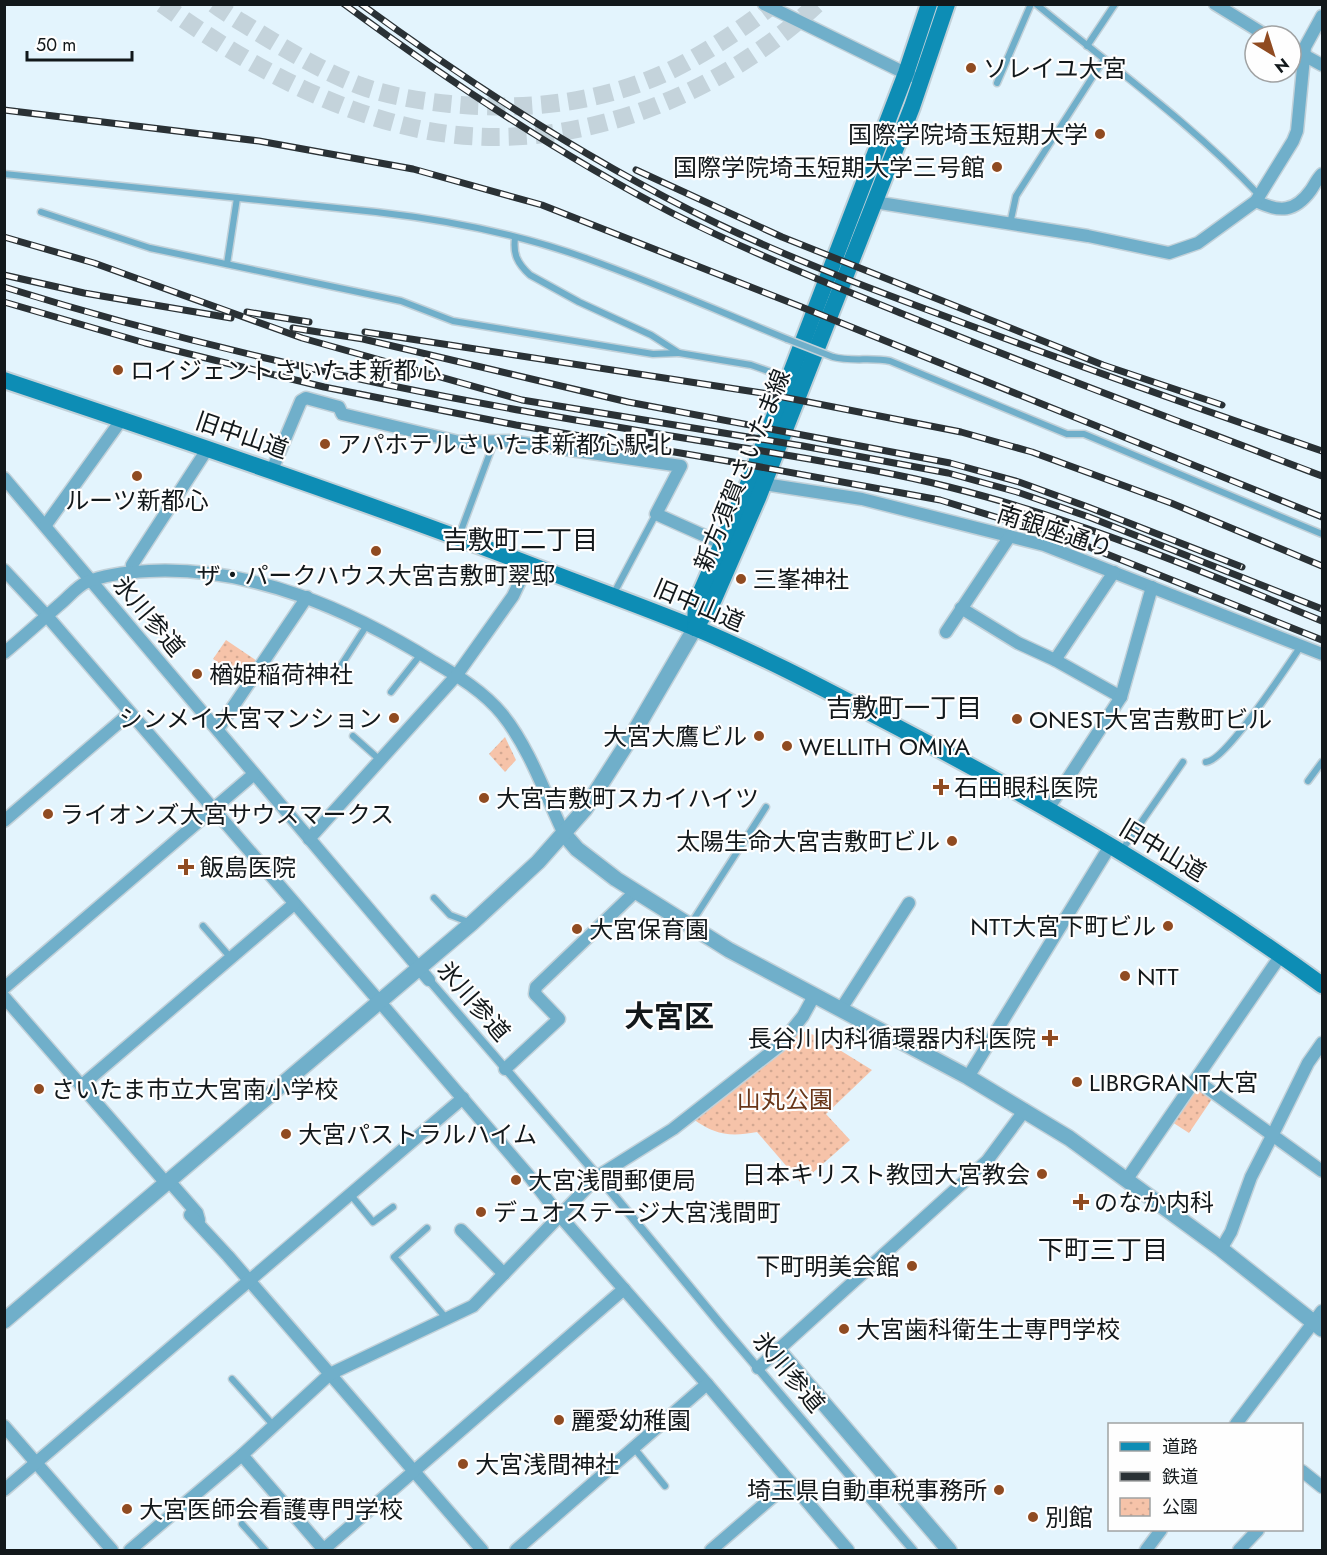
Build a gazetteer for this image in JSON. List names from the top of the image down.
{
  "streets": {
    "main road": ["旧中山道", "新方須賀さいたま線"],
    "street": ["南銀座通り", "氷川参道"]
  },
  "crossings": [
    ["旧中山道", "新方須賀さいたま線"],
    ["新方須賀さいたま線", "南銀座通り"]
  ],
  "districts": [
    "吉敷町二丁目",
    "吉敷町一丁目",
    "大宮区",
    "下町三丁目"
  ],
  "parks": ["山丸公園"],
  "places": {
    "other": [
      "ソレイユ大宮",
      "国際学院埼玉短期大学",
      "国際学院埼玉短期大学三号館",
      "ロイジェントさいたま新都心",
      "アパホテルさいたま新都心駅北",
      "ルーツ新都心",
      "ザ・パークハウス大宮吉敷町翠邸",
      "三峯神社",
      "楢姫稲荷神社",
      "シンメイ大宮マンション",
      "ONEST大宮吉敷町ビル",
      "大宮大鷹ビル",
      "WELLITH OMIYA",
      "大宮吉敷町スカイハイツ",
      "ライオンズ大宮サウスマークス",
      "太陽生命大宮吉敷町ビル",
      "NTT大宮下町ビル",
      "大宮保育園",
      "NTT",
      "LIBRGRANT大宮",
      "さいたま市立大宮南小学校",
      "大宮パストラルハイム",
      "日本キリスト教団大宮教会",
      "大宮浅間郵便局",
      "デュオステージ大宮浅間町",
      "下町明美会館",
      "大宮歯科衛生士専門学校",
      "麗愛幼稚園",
      "大宮浅間神社",
      "埼玉県自動車税事務所",
      "大宮医師会看護専門学校",
      "別館"
    ],
    "health": [
      "石田眼科医院",
      "飯島医院",
      "長谷川内科循環器内科医院",
      "のなか内科"
    ]
  },
  "legend": ["道路", "鉄道", "公園"],
  "scale_bar": "50 m",
  "north": "bottom right"
}
